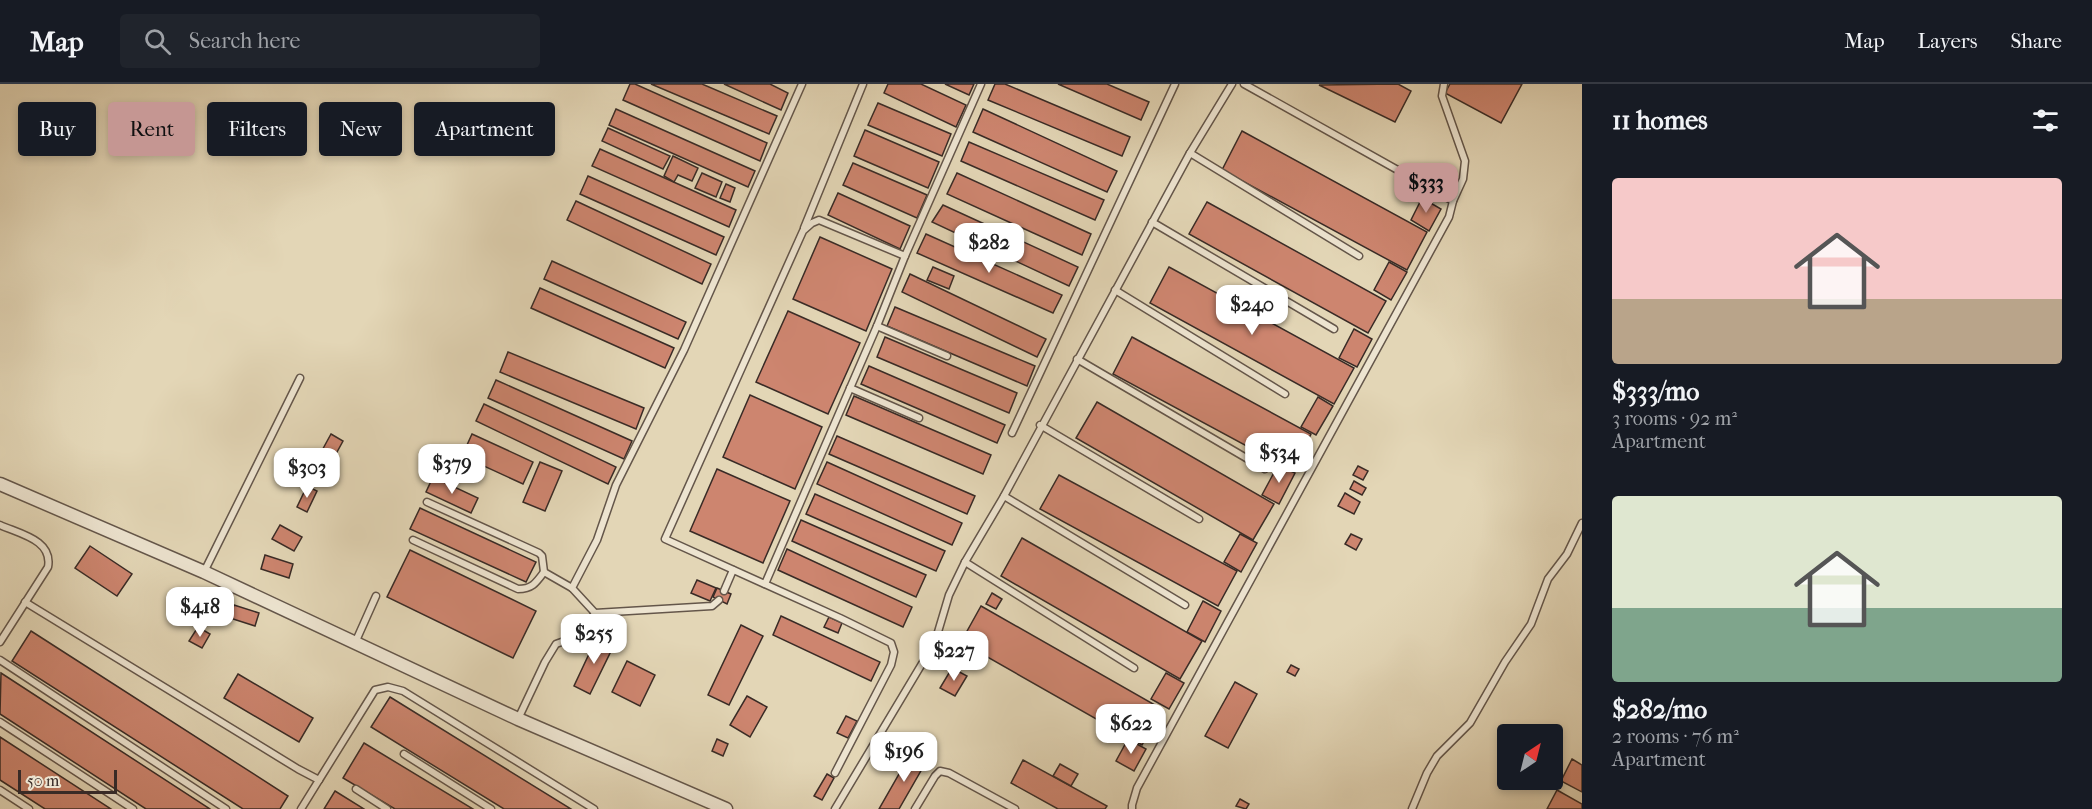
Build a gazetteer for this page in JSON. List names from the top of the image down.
{
  "scale_bar": "50 m",
  "north": "top right",
  "page": {
    "header": "Map",
    "search": "Search here",
    "nav": ["Map", "Layers", "Share"],
    "heading": "11 homes",
    "chip": [
      "Buy",
      "Rent",
      "Filters",
      "New",
      "Apartment"
    ],
    "list": [
      {
        "name": "$333/mo",
        "note": "3 rooms · 92 m² · Apartment"
      },
      {
        "name": "$282/mo",
        "note": "2 rooms · 76 m² · Apartment"
      }
    ],
    "price": [
      "$333",
      "$282",
      "$240",
      "$534",
      "$379",
      "$303",
      "$418",
      "$255",
      "$227",
      "$622",
      "$196"
    ],
    "scale": "50 m"
  }
}
